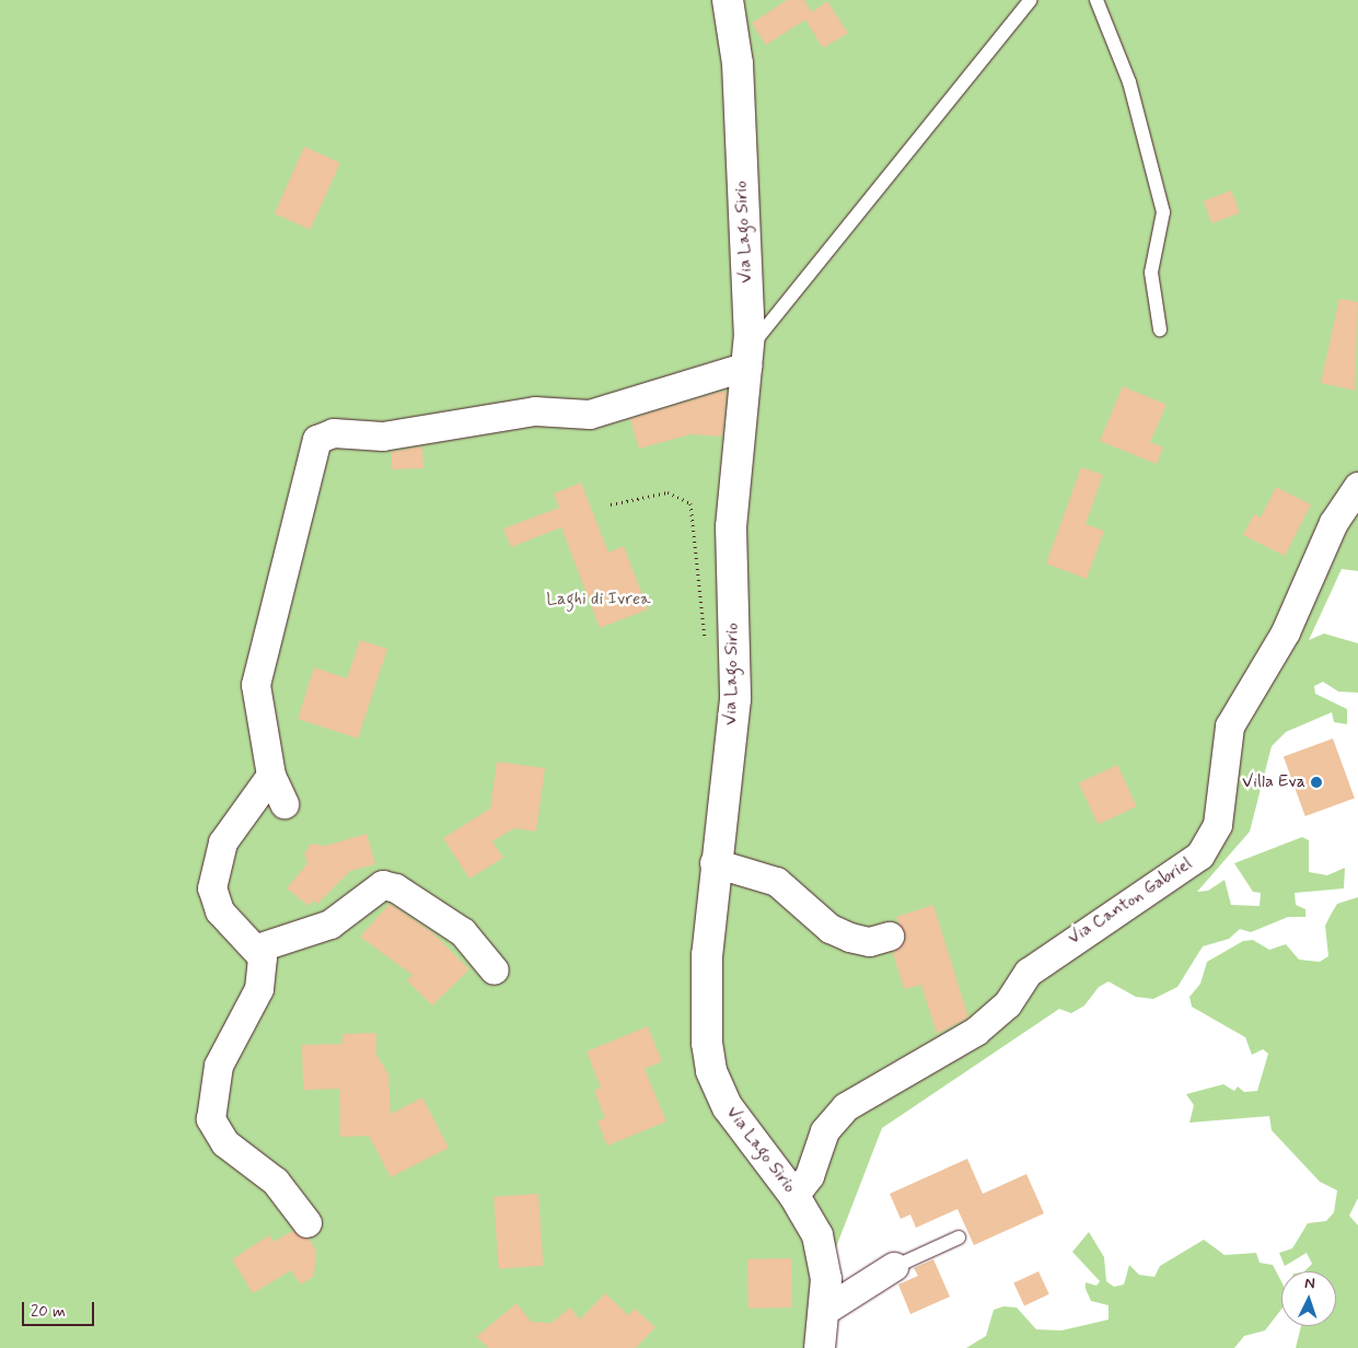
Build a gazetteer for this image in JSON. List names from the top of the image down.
{
  "streets": {
    "main road": ["Via Lago Sirio"],
    "street": ["Via Canton Gabriel"]
  },
  "crossings": [
    ["Via Lago Sirio", "Via Canton Gabriel"]
  ],
  "parks": ["Laghi di Ivrea"],
  "places": ["Villa Eva"],
  "scale_bar": "20 m",
  "north": "top"
}
